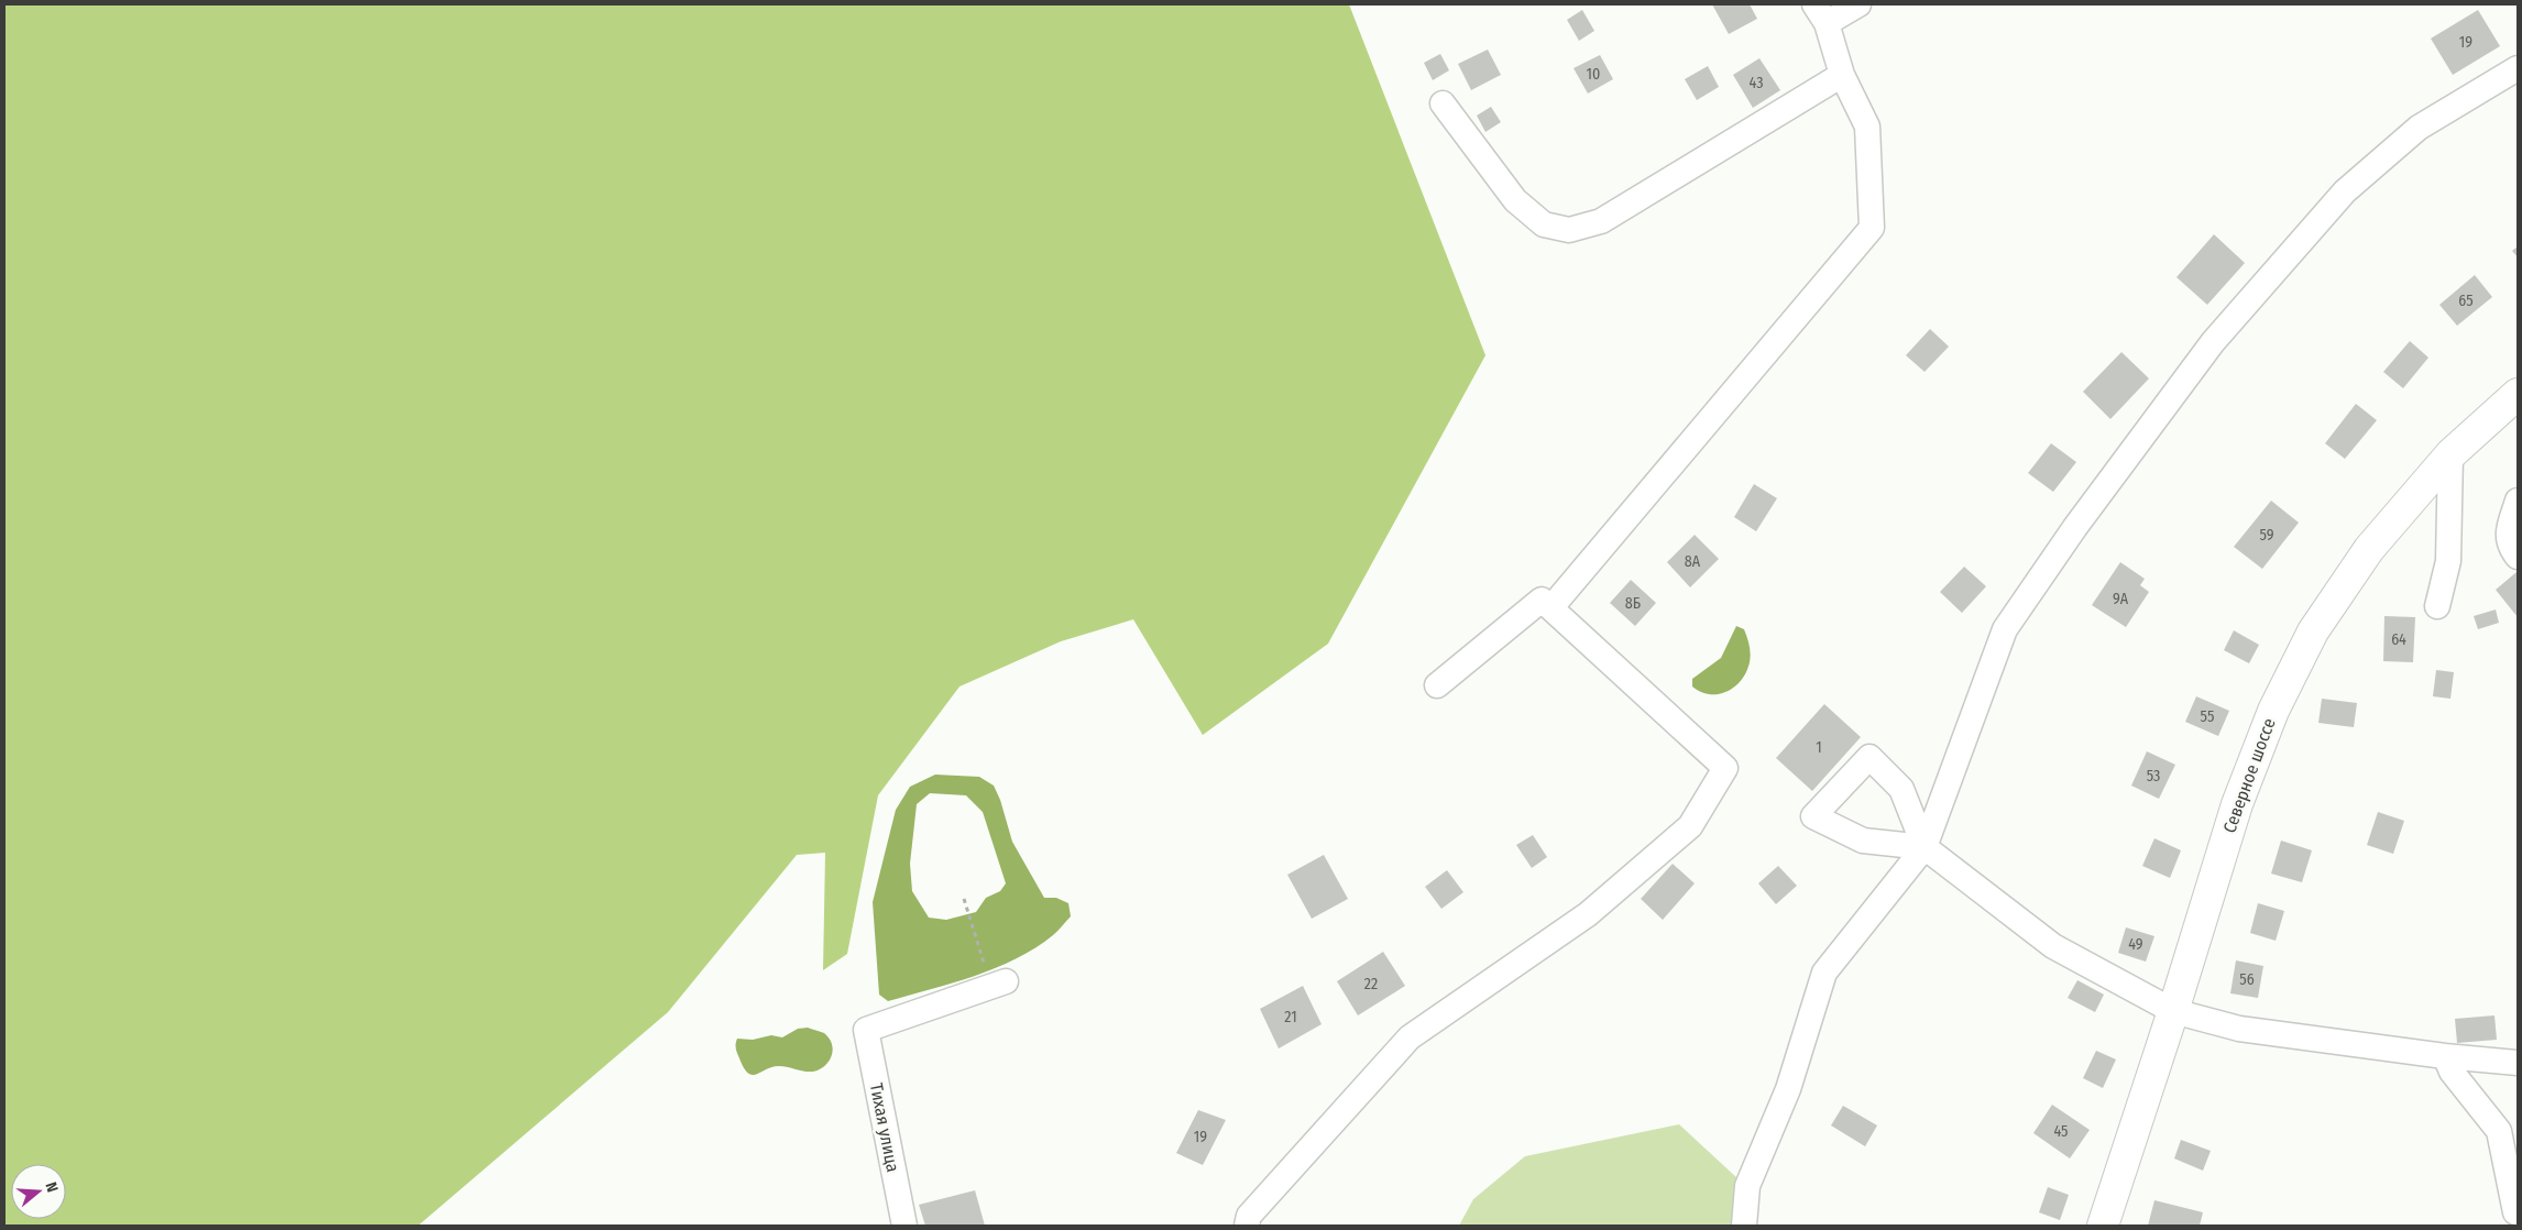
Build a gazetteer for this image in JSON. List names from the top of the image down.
{
  "streets": {
    "main road": ["Северное шоссе"],
    "street": ["Тихая улица"]
  },
  "house_numbers": [
    "19",
    "10",
    "43",
    "65",
    "59",
    "8А",
    "9А",
    "8Б",
    "64",
    "55",
    "1",
    "53",
    "49",
    "56",
    "22",
    "21",
    "45",
    "19"
  ],
  "north": "right"
}
